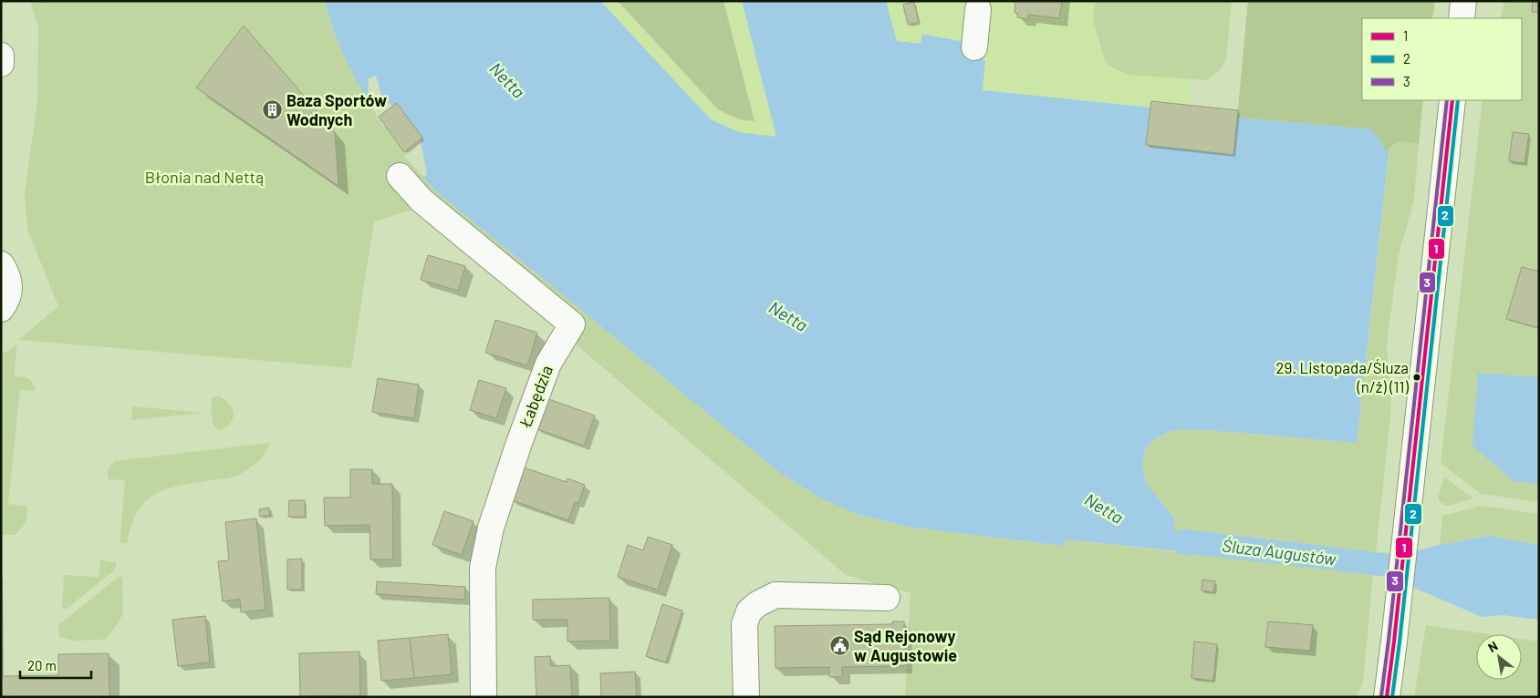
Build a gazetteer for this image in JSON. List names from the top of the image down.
{
  "streets": {
    "street": ["Łabędzia"]
  },
  "water": ["Netta", "Śluza Augustów"],
  "parks": ["Błonia nad Nettą"],
  "places": {
    "building": ["Baza Sportów Wodnych"],
    "other": ["29. Listopada/Śluza (n/ż) (11)"],
    "public building": ["Sąd Rejonowy w Augustowie"]
  },
  "lines": ["transit line 1", "transit line 2", "transit line 3"],
  "legend": ["1", "2", "3"],
  "scale_bar": "20 m",
  "north": "top left"
}
